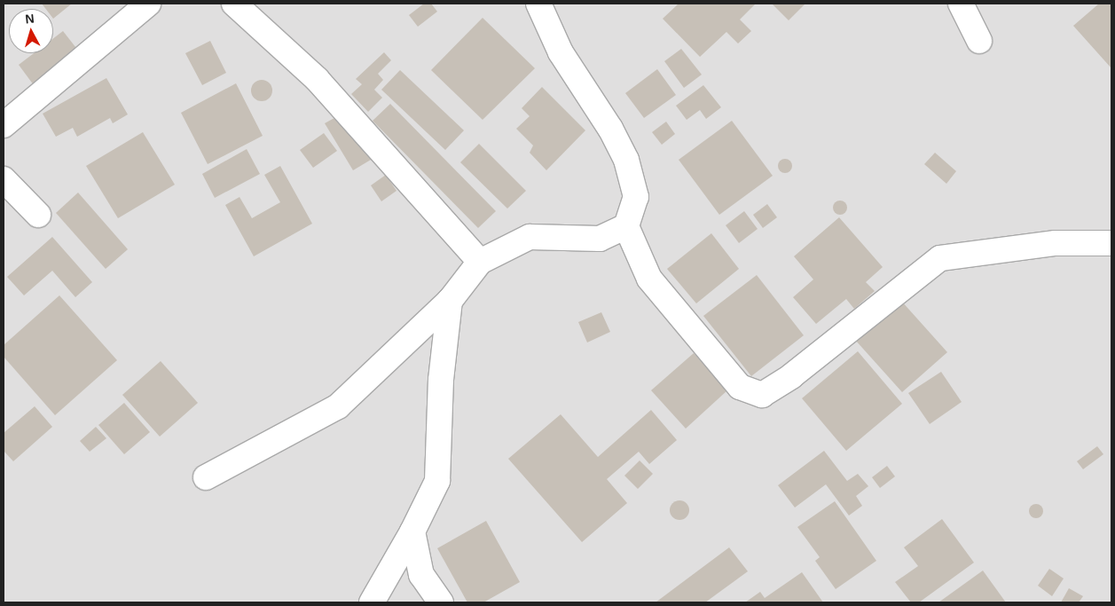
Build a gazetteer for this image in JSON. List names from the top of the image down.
{
  "north": "top"
}
